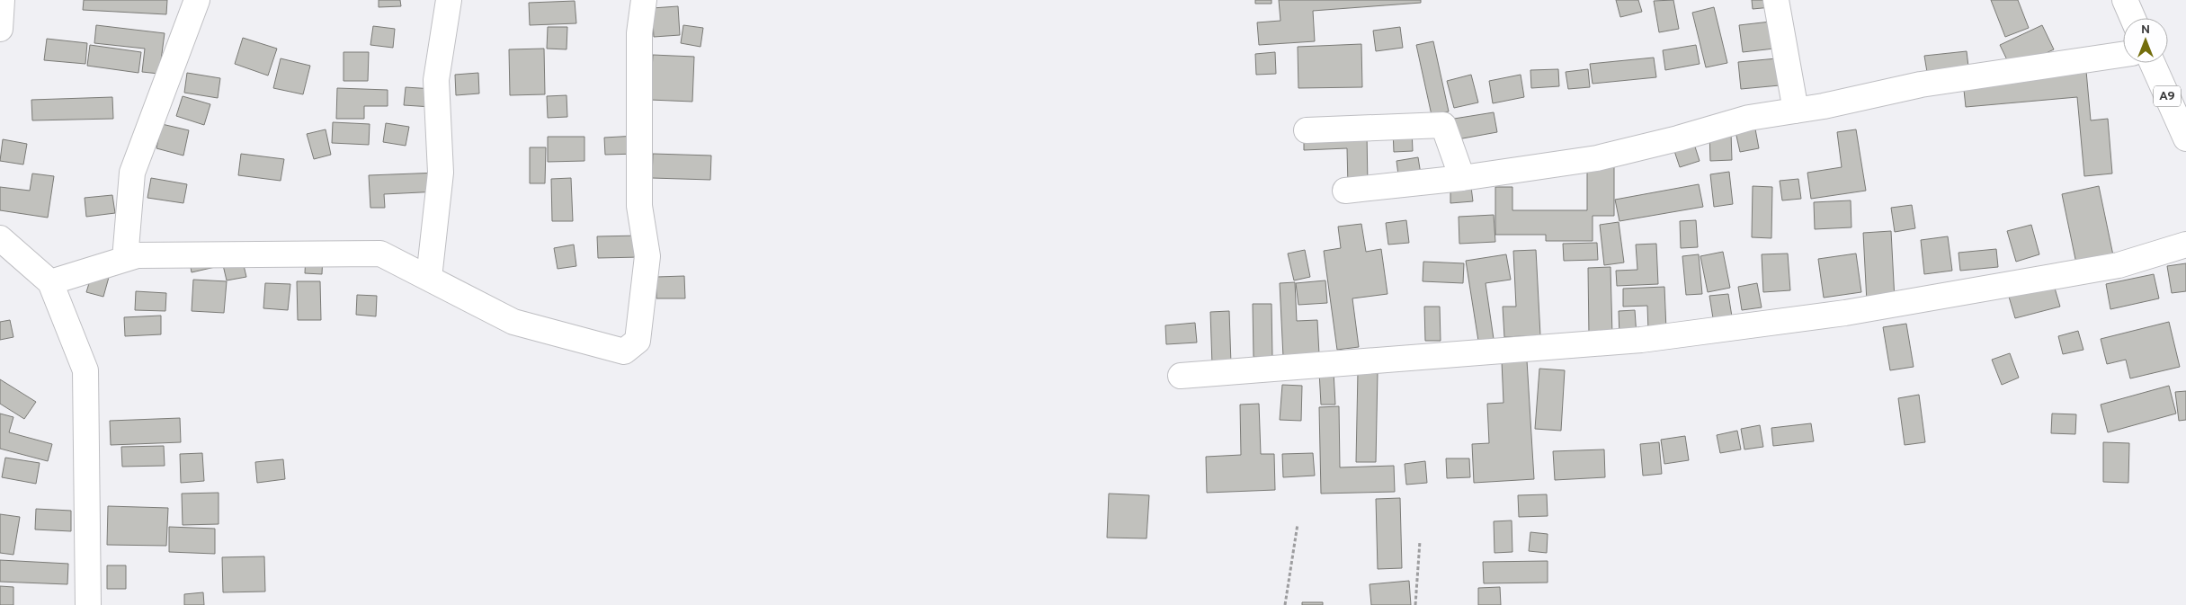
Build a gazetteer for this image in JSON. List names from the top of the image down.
{
  "streets": {
    "street": ["A9"]
  },
  "north": "top"
}
